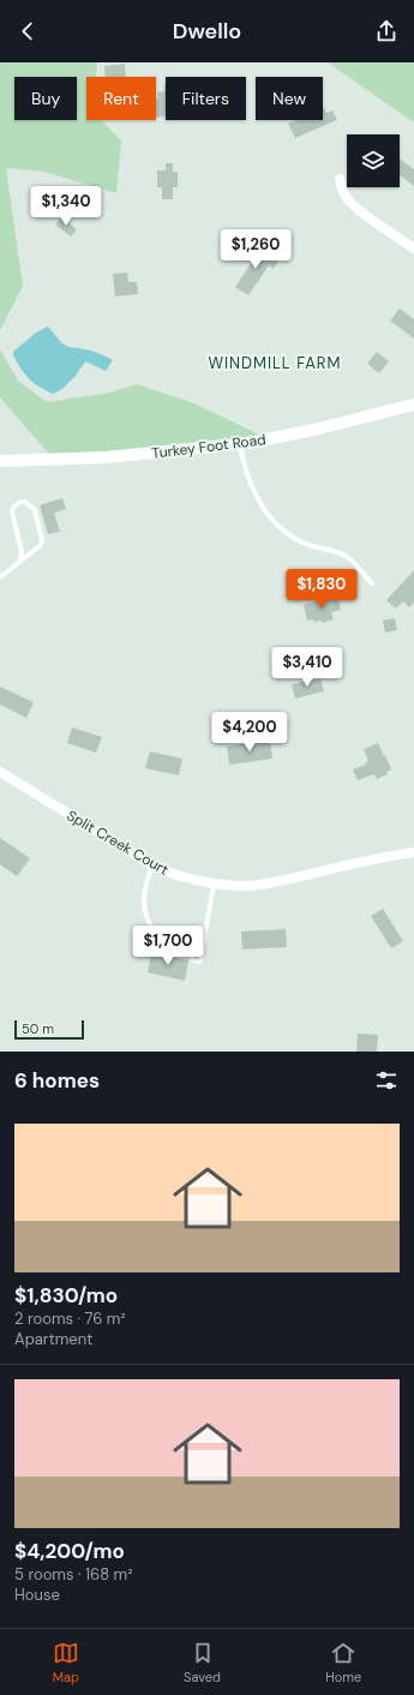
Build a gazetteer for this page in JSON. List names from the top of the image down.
{
  "streets": {
    "street": ["Turkey Foot Road", "Split Creek Court"]
  },
  "districts": ["WINDMILL FARM"],
  "scale_bar": "50 m",
  "page": {
    "header": "Dwello",
    "chip": [
      "Buy",
      "Rent",
      "Filters",
      "New"
    ],
    "price": [
      "$1,340",
      "$1,260",
      "$1,830",
      "$3,410",
      "$4,200",
      "$1,700"
    ],
    "scale": "50 m",
    "heading": "6 homes",
    "list": [
      {
        "name": "$1,830/mo",
        "note": "2 rooms · 76 m² · Apartment"
      },
      {
        "name": "$4,200/mo",
        "note": "5 rooms · 168 m² · House"
      }
    ],
    "tabs": ["Map", "Saved", "Home"]
  }
}
